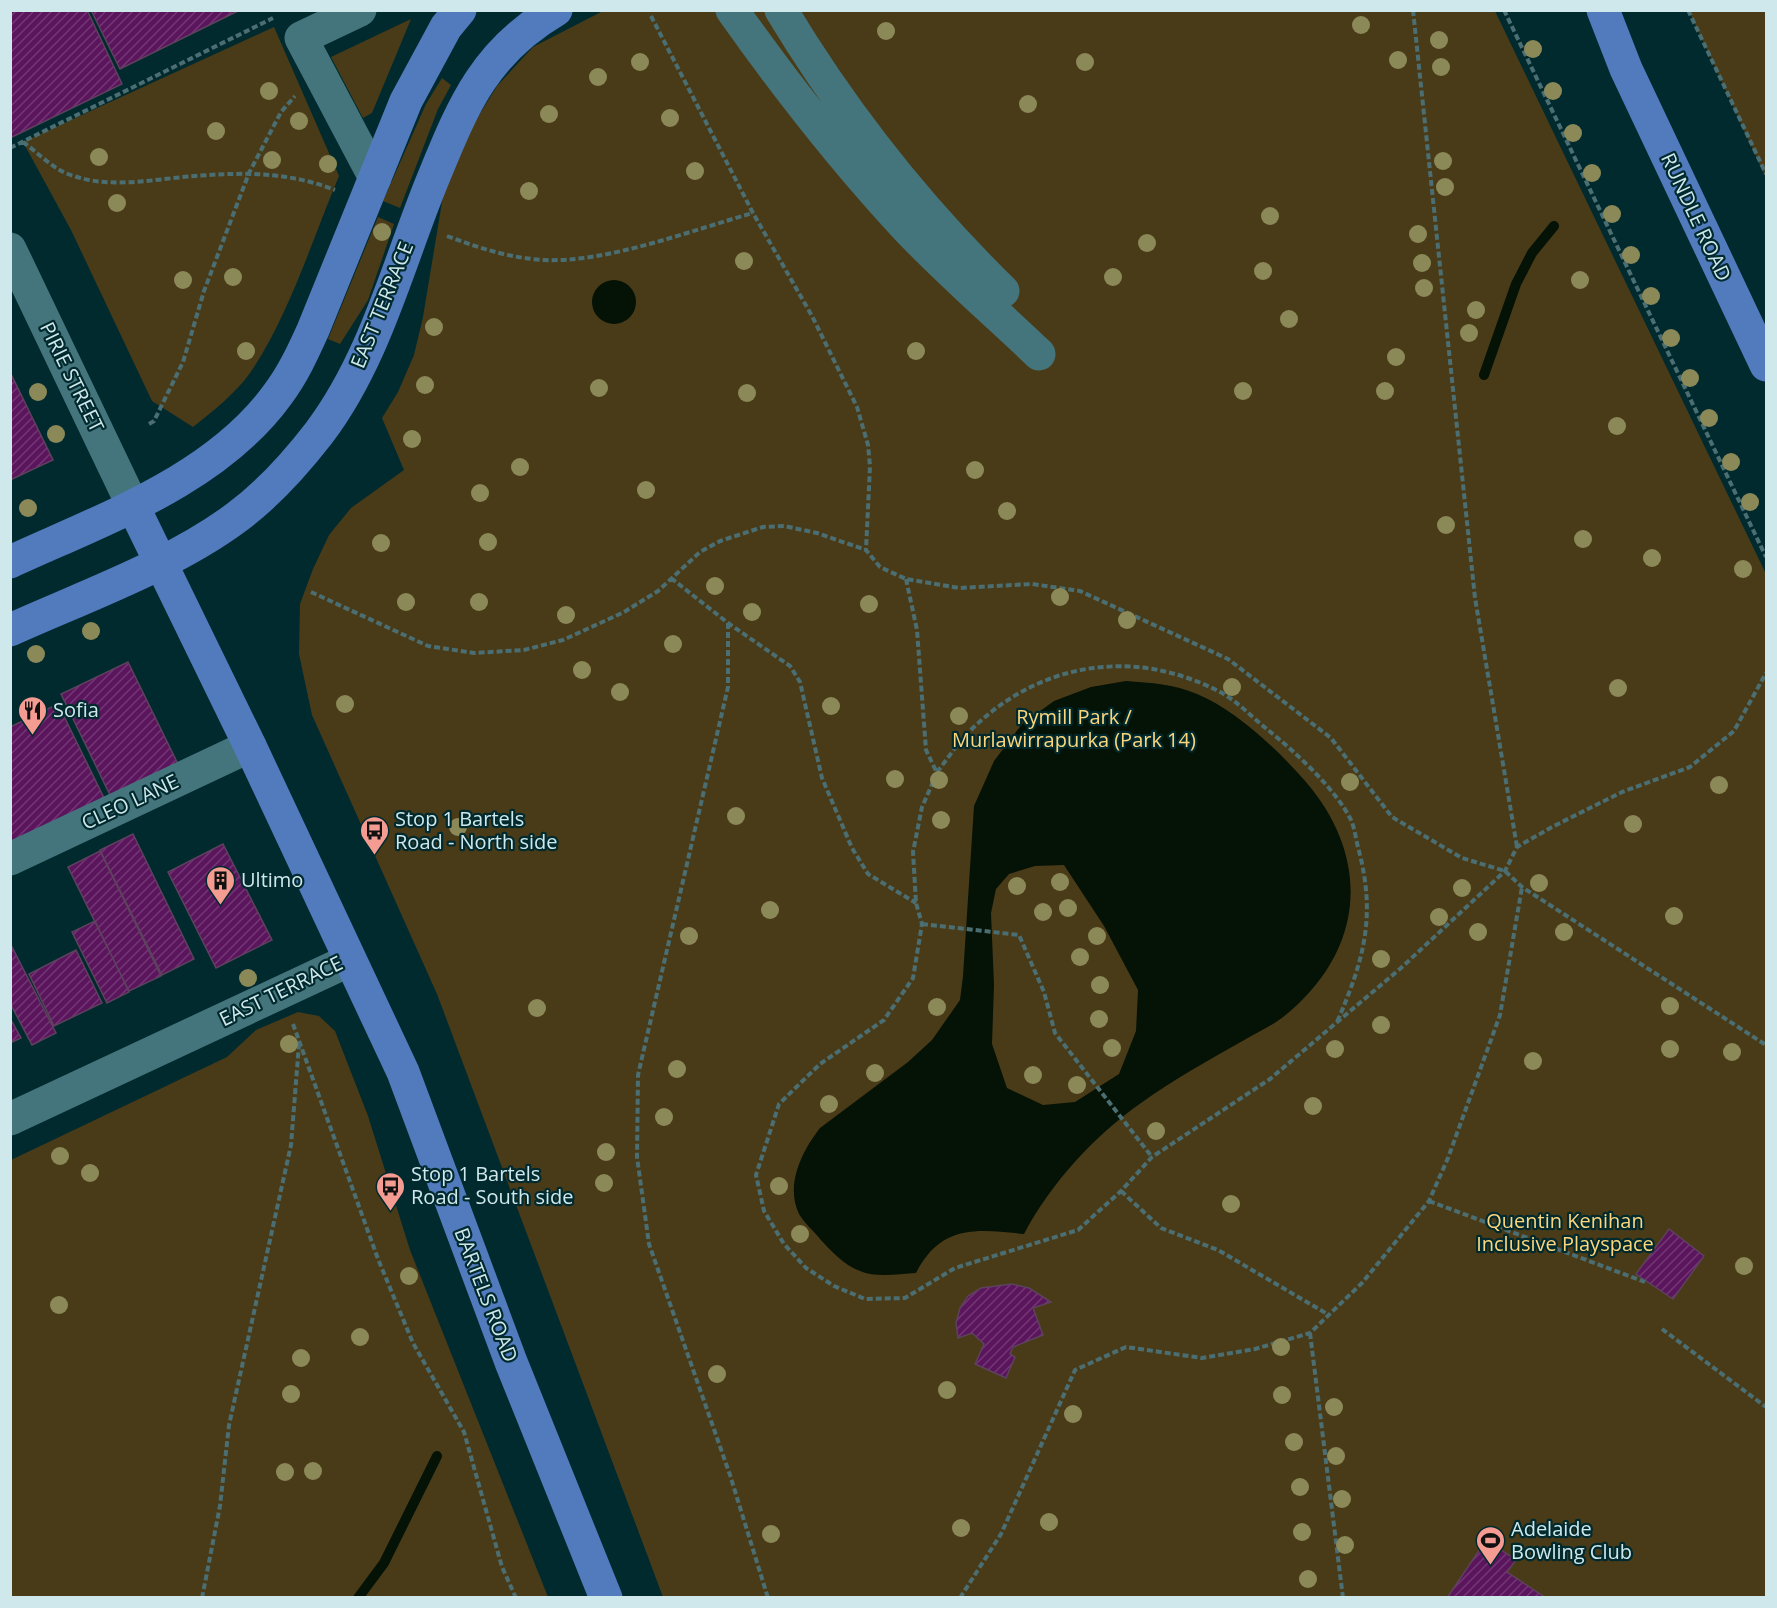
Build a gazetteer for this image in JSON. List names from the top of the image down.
{
  "streets": {
    "main road": ["RUNDLE ROAD", "EAST TERRACE", "BARTELS ROAD"],
    "street": ["PIRIE STREET", "CLEO LANE"]
  },
  "crossings": [
    ["EAST TERRACE", "PIRIE STREET"],
    ["EAST TERRACE", "CLEO LANE"],
    ["EAST TERRACE", "BARTELS ROAD"]
  ],
  "parks": ["Rymill Park / Murlawirrapurka (Park 14)", "Quentin Kenihan Inclusive Playspace"],
  "places": {
    "restaurant": ["Sofia"],
    "bus stop": ["Stop 1 Bartels Road - North side", "Stop 1 Bartels Road - South side"],
    "building": ["Ultimo"],
    "sports": ["Adelaide Bowling Club"]
  }
}
